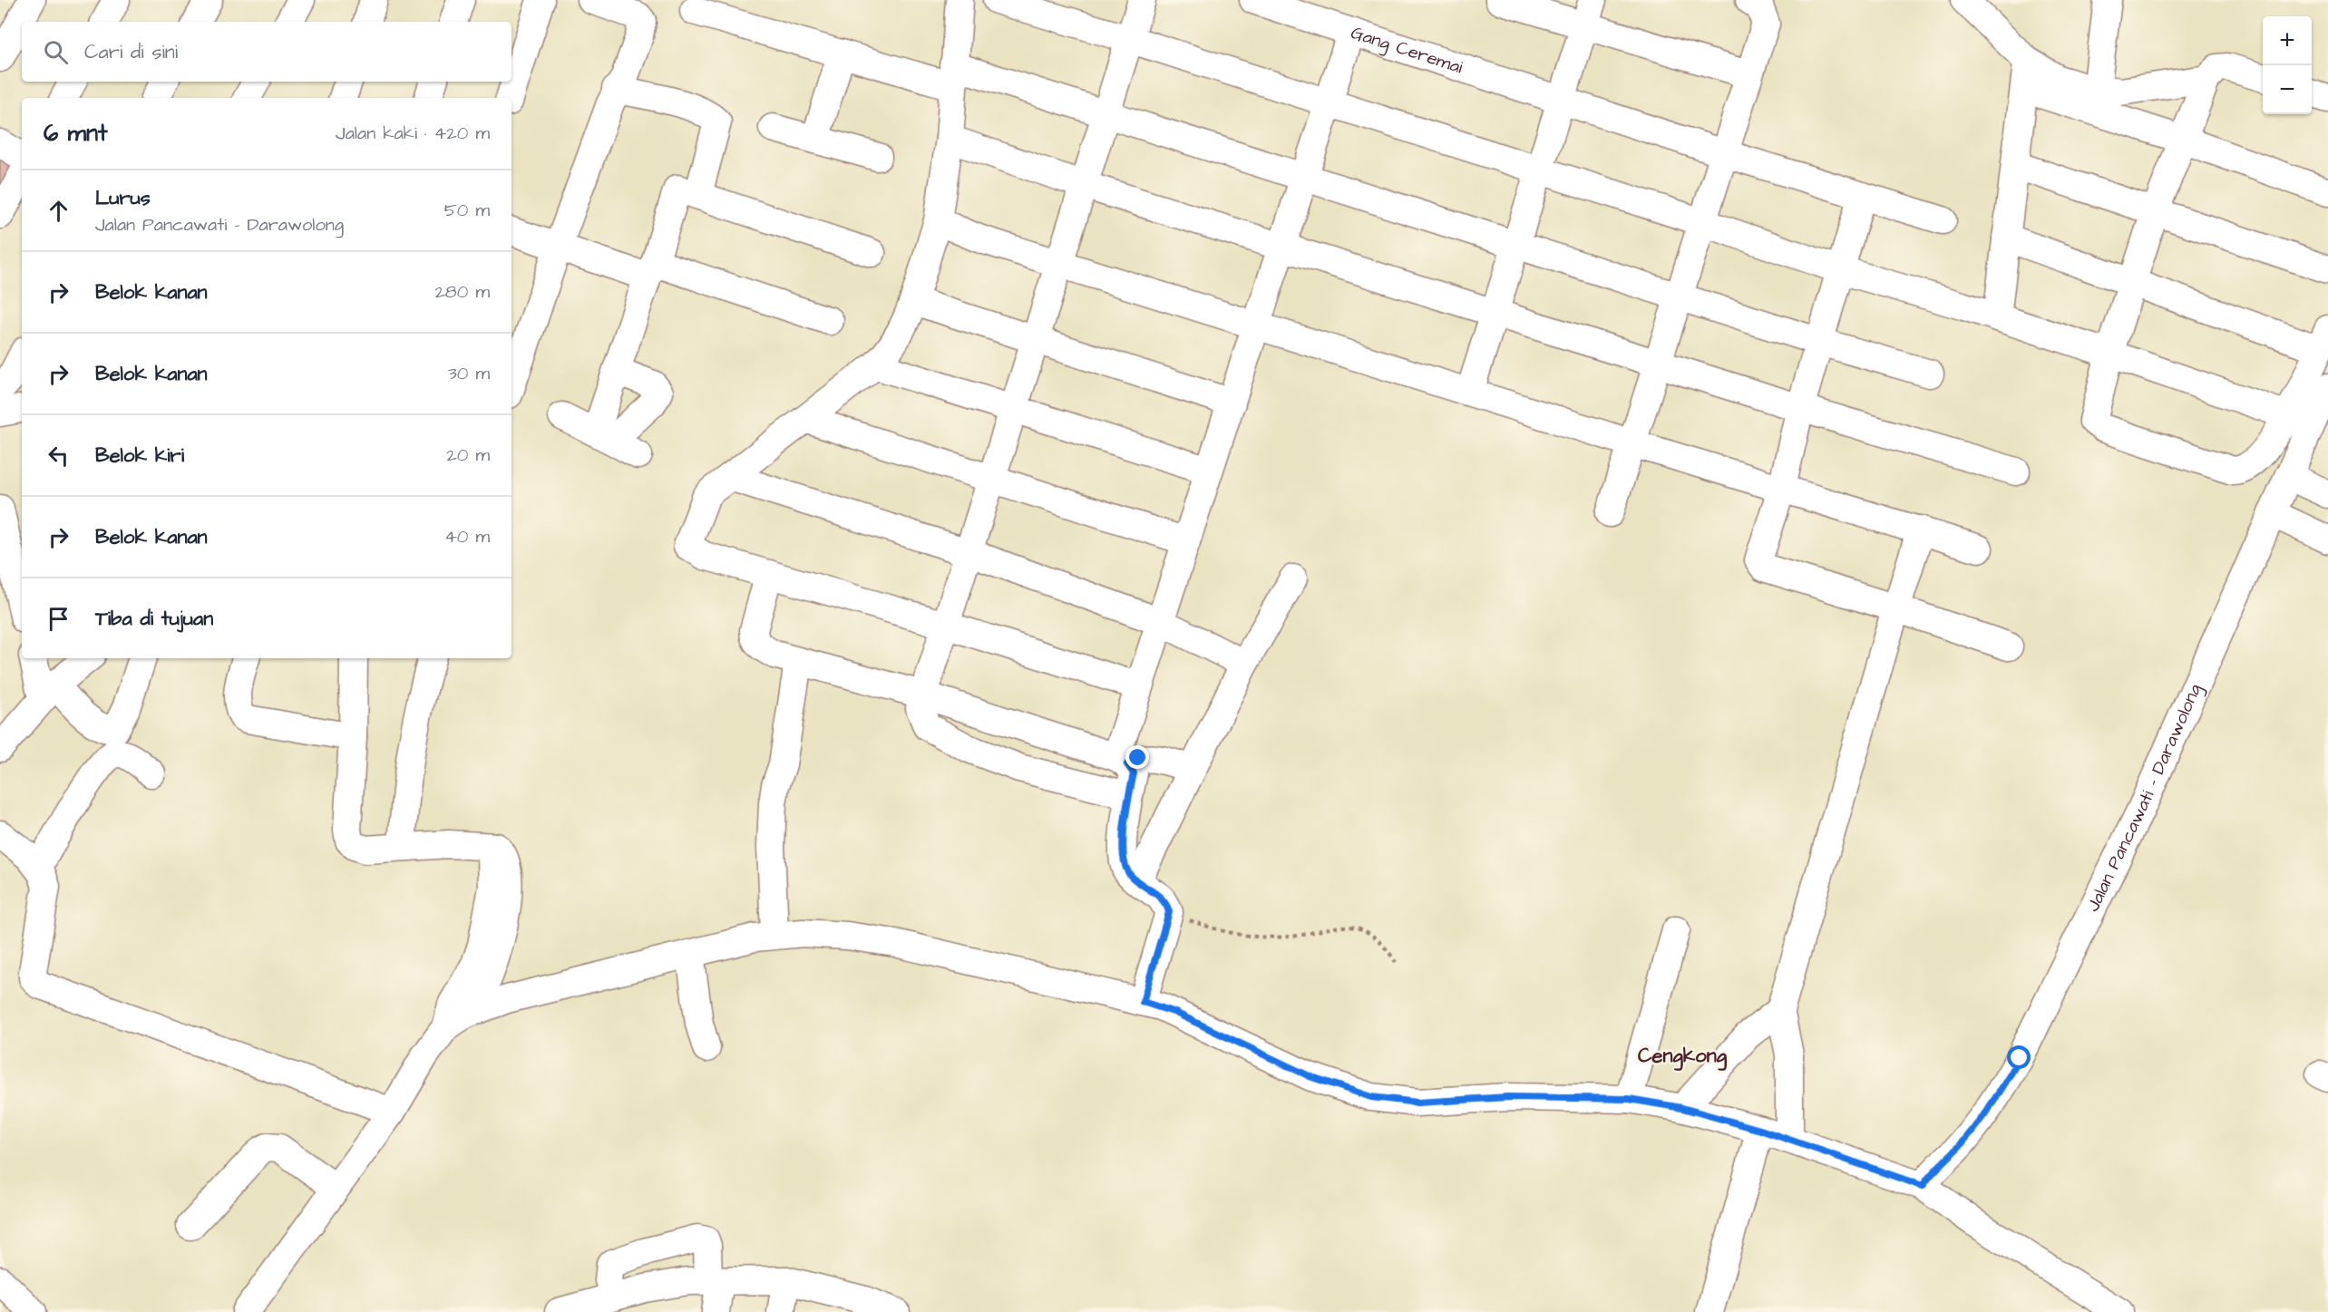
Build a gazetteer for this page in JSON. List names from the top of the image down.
{
  "streets": {
    "street": ["Gang Ceremai", "Jalan Pancawati - Darawolong"]
  },
  "districts": ["Cengkong"],
  "page": {
    "map_buttons": ["+", "−"],
    "search": "Cari di sini",
    "heading": ["6 mnt", "Jalan kaki · 420 m"],
    "list": [
      ["Lurus", "Jalan Pancawati - Darawolong", "50 m"],
      ["Belok kanan", "280 m"],
      ["Belok kanan", "30 m"],
      ["Belok kiri", "20 m"],
      ["Belok kanan", "40 m"],
      "Tiba di tujuan"
    ]
  }
}
